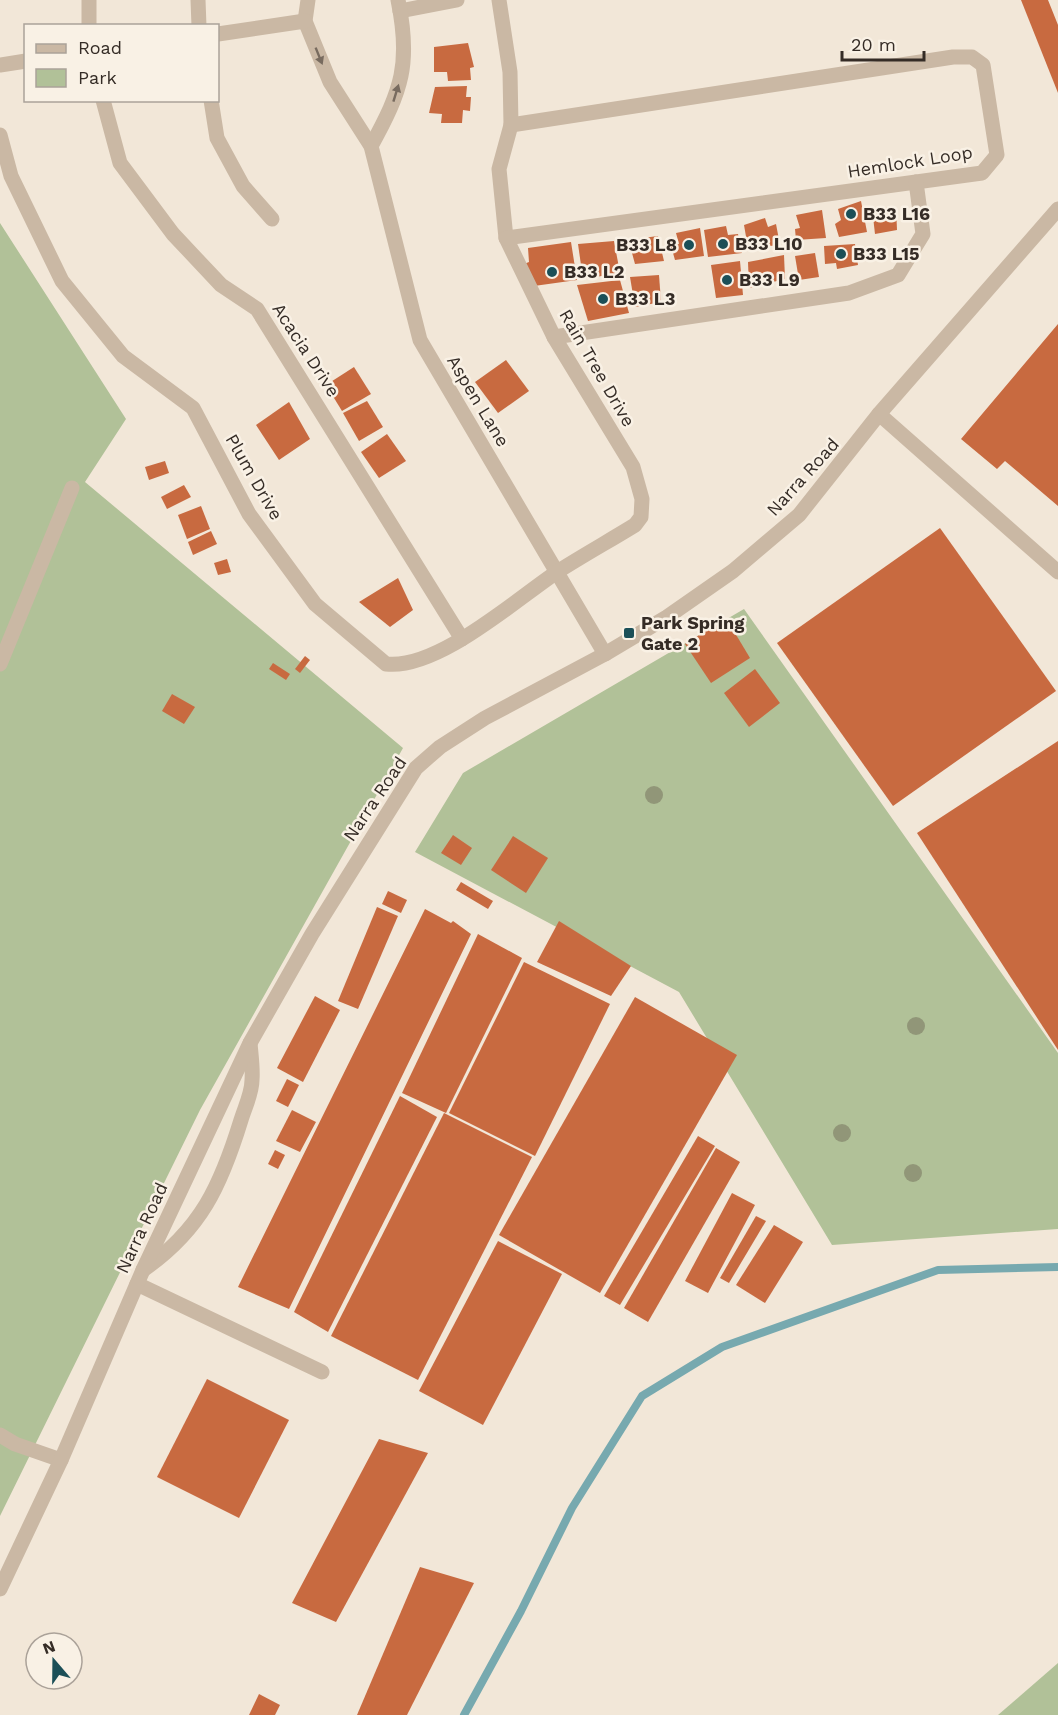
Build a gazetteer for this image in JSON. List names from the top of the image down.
{
  "streets": {
    "street": [
      "Hemlock Loop",
      "Acacia Drive",
      "Rain Tree Drive",
      "Aspen Lane",
      "Plum Drive",
      "Narra Road"
    ]
  },
  "crossings": [
    ["Hemlock Loop", "Rain Tree Drive"],
    ["Acacia Drive", "Plum Drive"],
    ["Rain Tree Drive", "Aspen Lane"],
    ["Rain Tree Drive", "Plum Drive"],
    ["Aspen Lane", "Plum Drive"],
    ["Aspen Lane", "Narra Road"]
  ],
  "places": {
    "other": [
      "B33 L16",
      "B33 L10",
      "B33 L8",
      "B33 L15",
      "B33 L2",
      "B33 L9",
      "B33 L3"
    ],
    "transit": ["Park Spring Gate 2"]
  },
  "legend": ["Road", "Park"],
  "scale_bar": "20 m",
  "north": "top"
}
